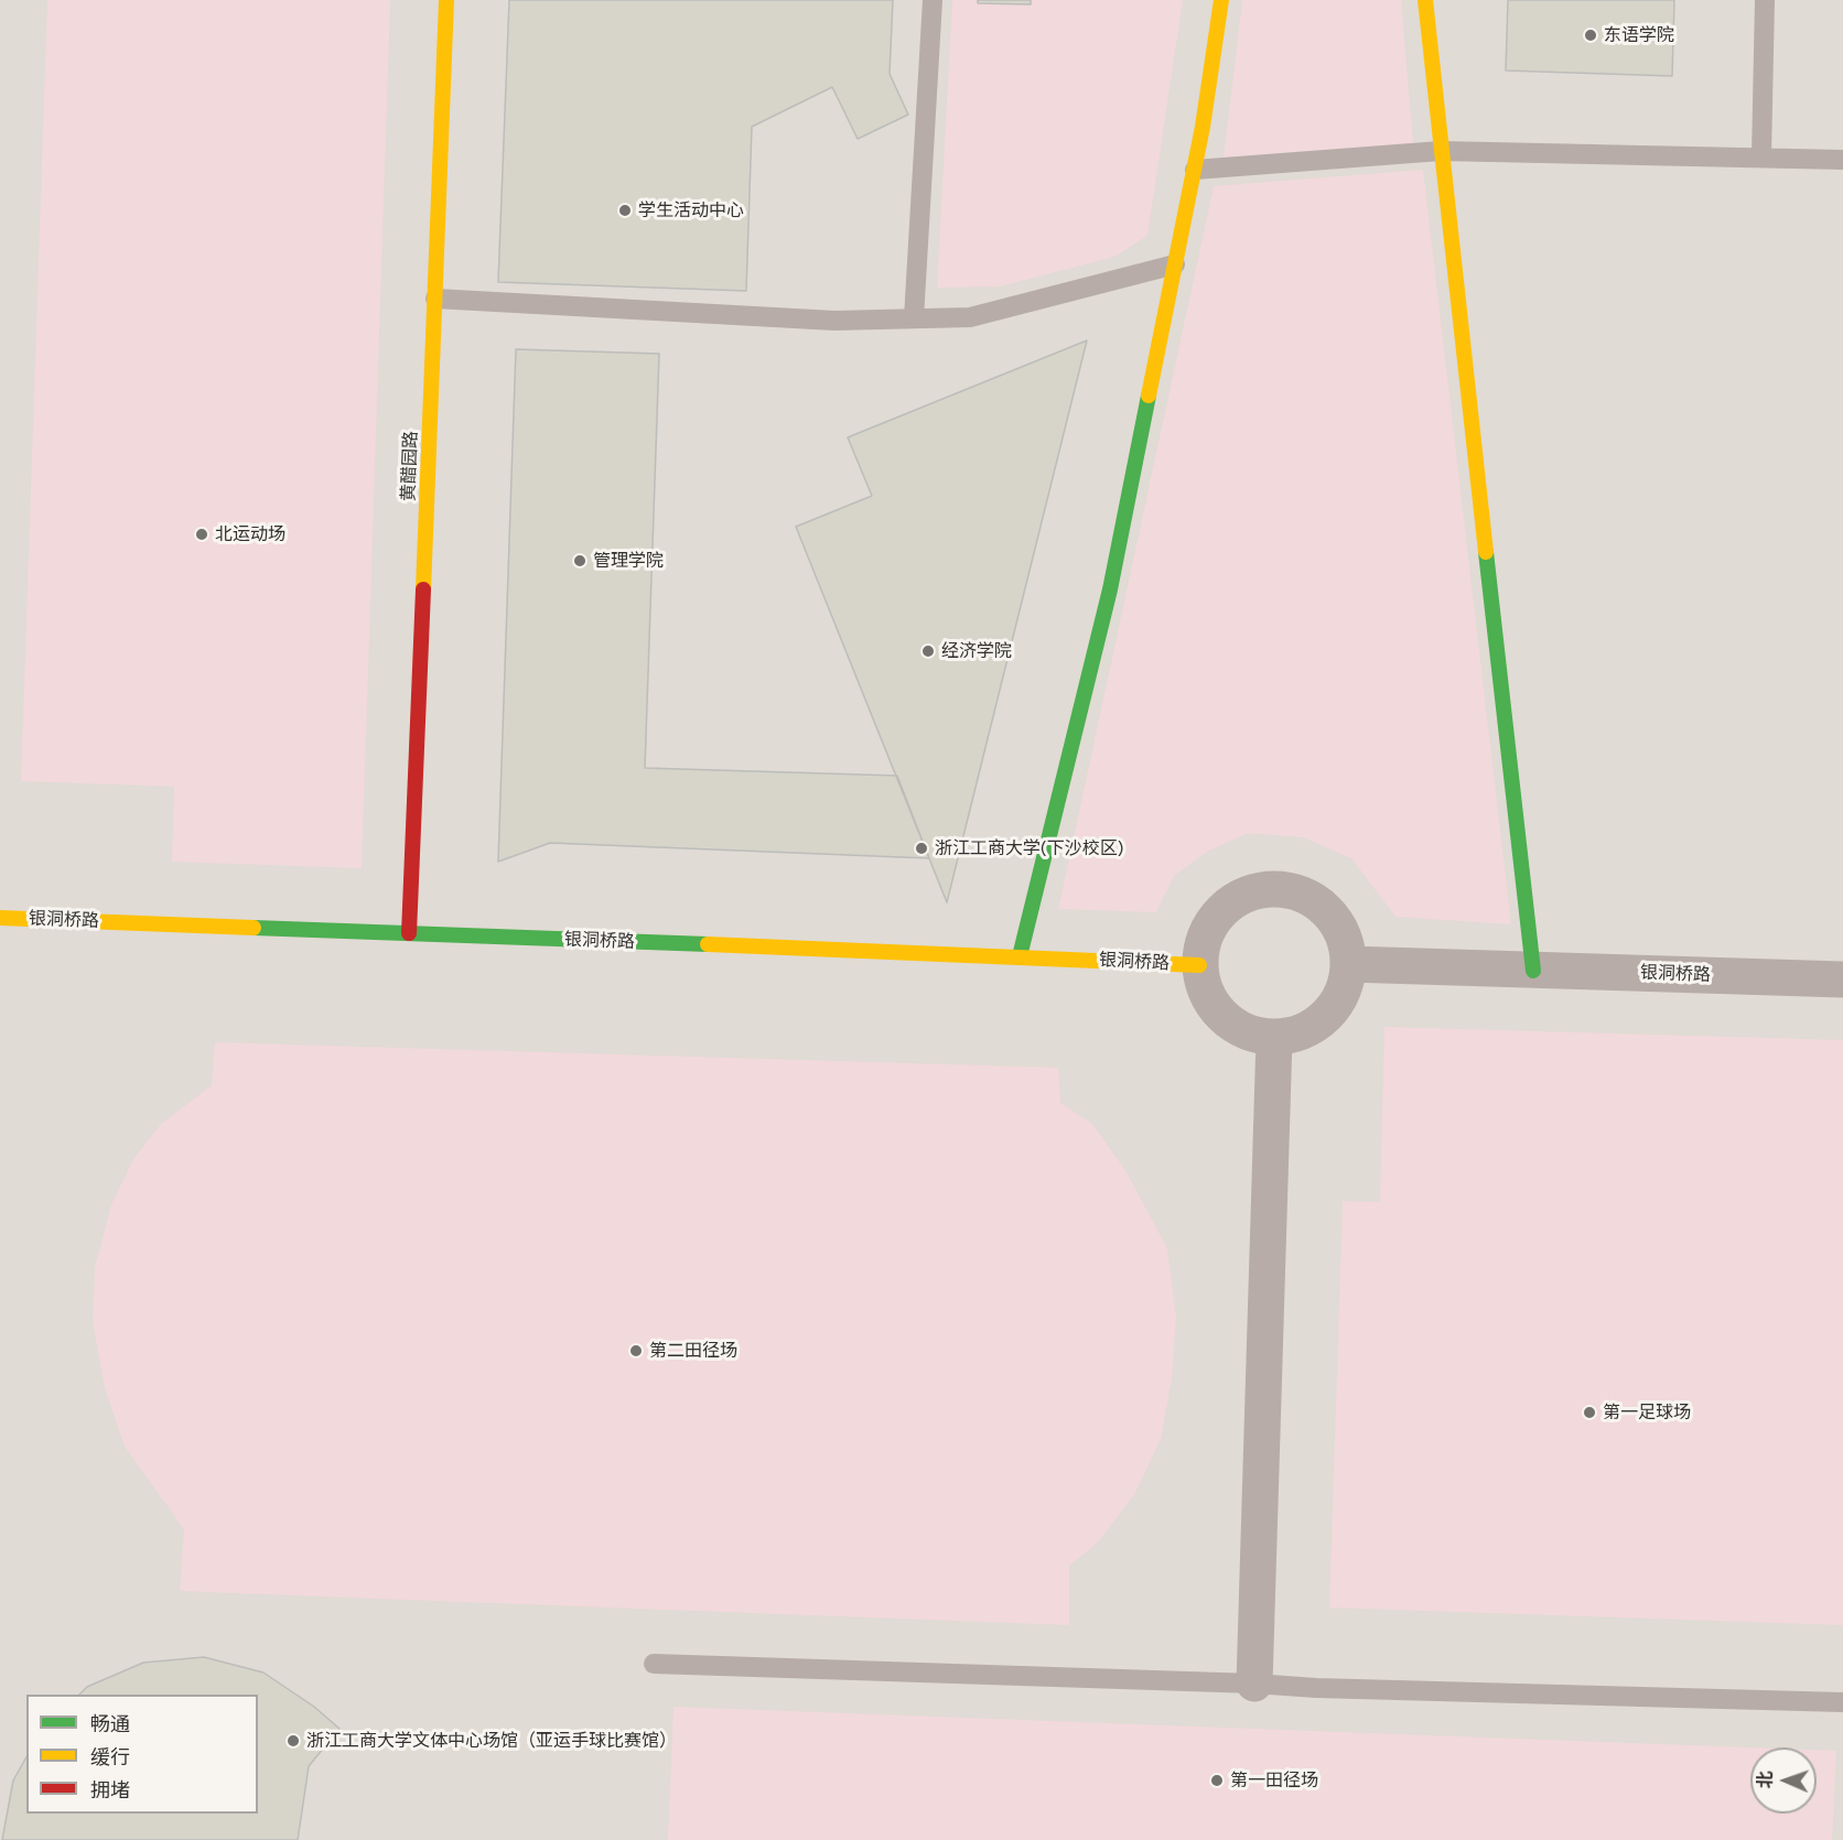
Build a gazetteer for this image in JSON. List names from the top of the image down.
{
  "streets": {
    "street": ["黄醋园路", "银洞桥路"]
  },
  "crossings": [
    ["黄醋园路", "银洞桥路"]
  ],
  "places": [
    "东语学院",
    "学生活动中心",
    "北运动场",
    "管理学院",
    "经济学院",
    "浙江工商大学(下沙校区)",
    "第二田径场",
    "第一足球场",
    "浙江工商大学文体中心场馆（亚运手球比赛馆）",
    "第一田径场"
  ],
  "legend": ["畅通", "缓行", "拥堵"],
  "north": "left"
}
